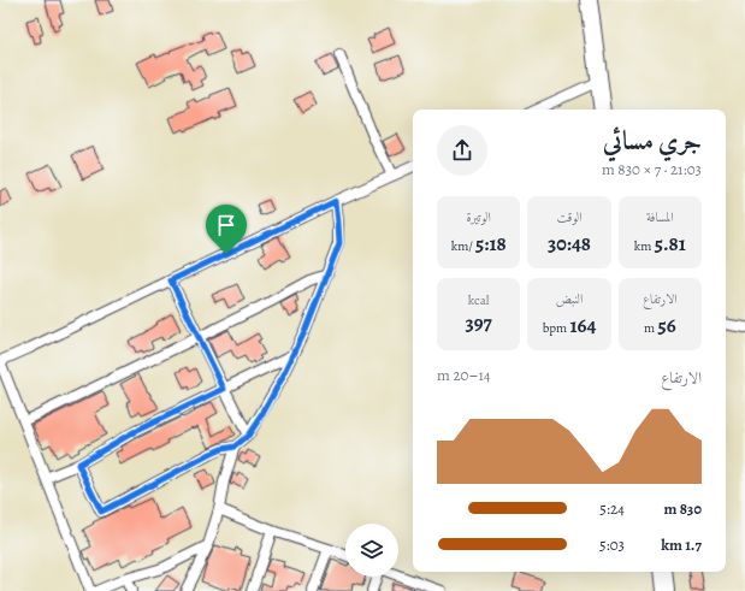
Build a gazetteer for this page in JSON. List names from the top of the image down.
{
  "page": {
    "heading": ["جري مسائي", "21:03 · 7 × 830 m"],
    "stats": [
      ["المسافة", "5.81 km"],
      ["الوقت", "30:48"],
      ["الوتيرة", "5:18 /km"],
      ["الارتفاع", "56 m"],
      ["النبض", "164 bpm"],
      ["kcal", "397"]
    ],
    "chart": ["الارتفاع", "14–20 m"],
    "list": [
      {
        "name": "830 m",
        "note": "5:24"
      },
      {
        "name": "1.7 km",
        "note": "5:03"
      }
    ]
  }
}
